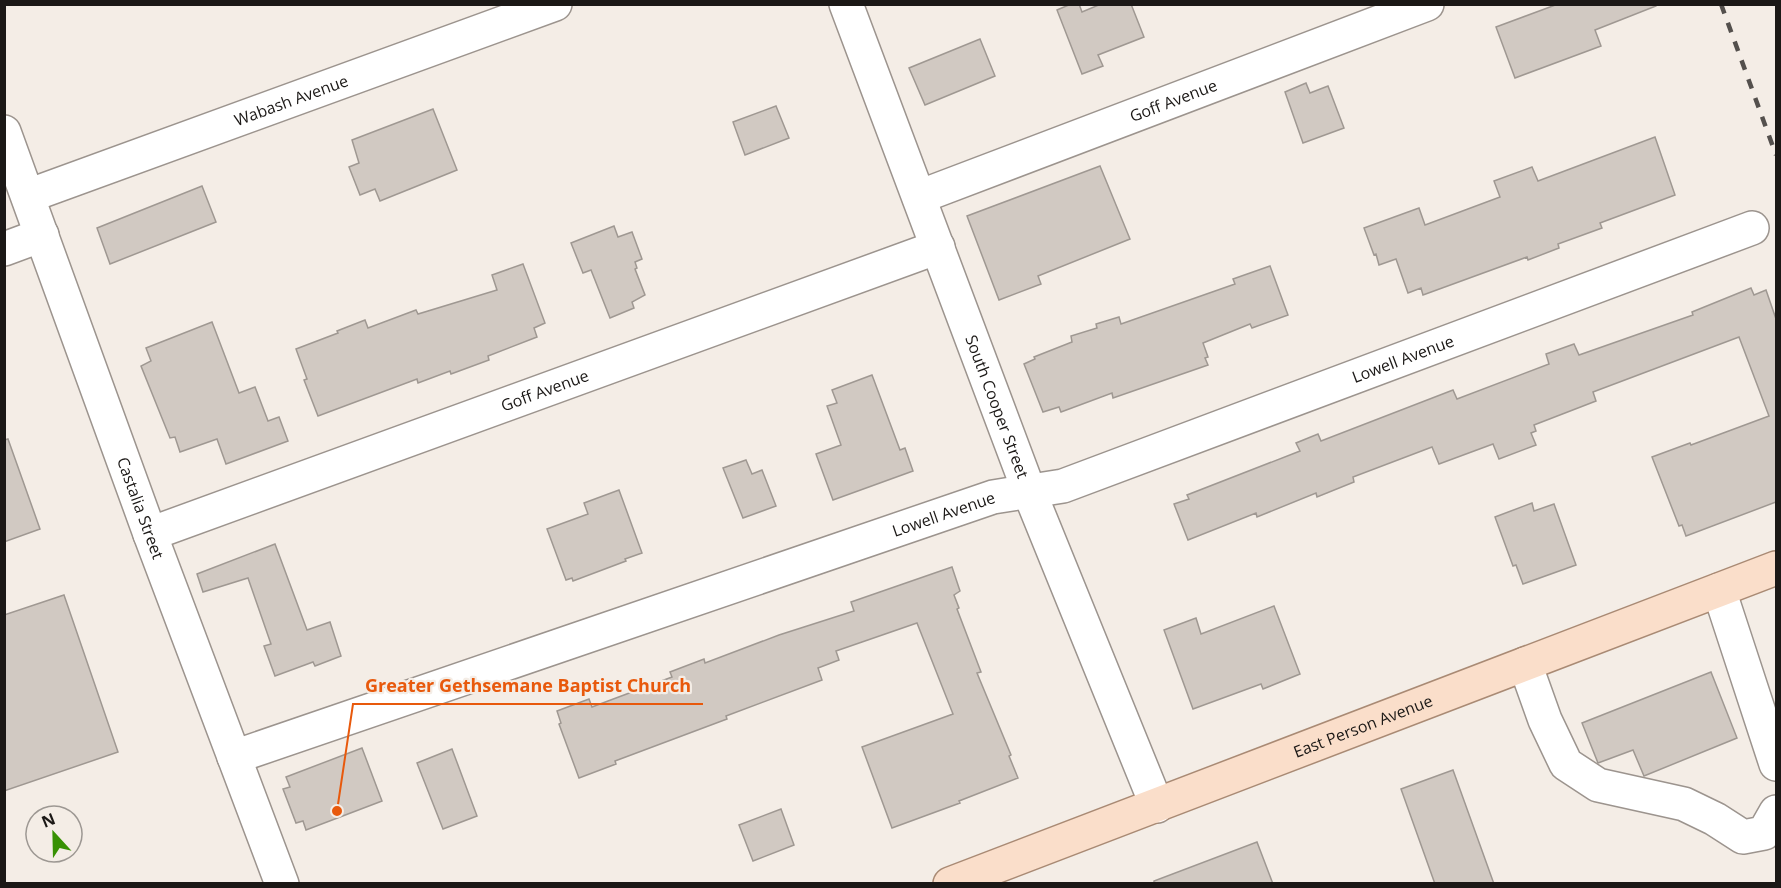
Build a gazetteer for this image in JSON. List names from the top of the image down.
{
  "streets": {
    "main road": ["East Person Avenue"],
    "street": [
      "Wabash Avenue",
      "Goff Avenue",
      "Lowell Avenue",
      "South Cooper Street",
      "Castalia Street"
    ]
  },
  "crossings": [
    ["Wabash Avenue", "Castalia Street"],
    ["Goff Avenue", "South Cooper Street"],
    ["Goff Avenue", "Castalia Street"],
    ["Lowell Avenue", "South Cooper Street"],
    ["Lowell Avenue", "Castalia Street"],
    ["South Cooper Street", "East Person Avenue"]
  ],
  "places": ["Greater Gethsemane Baptist Church"],
  "north": "top"
}
